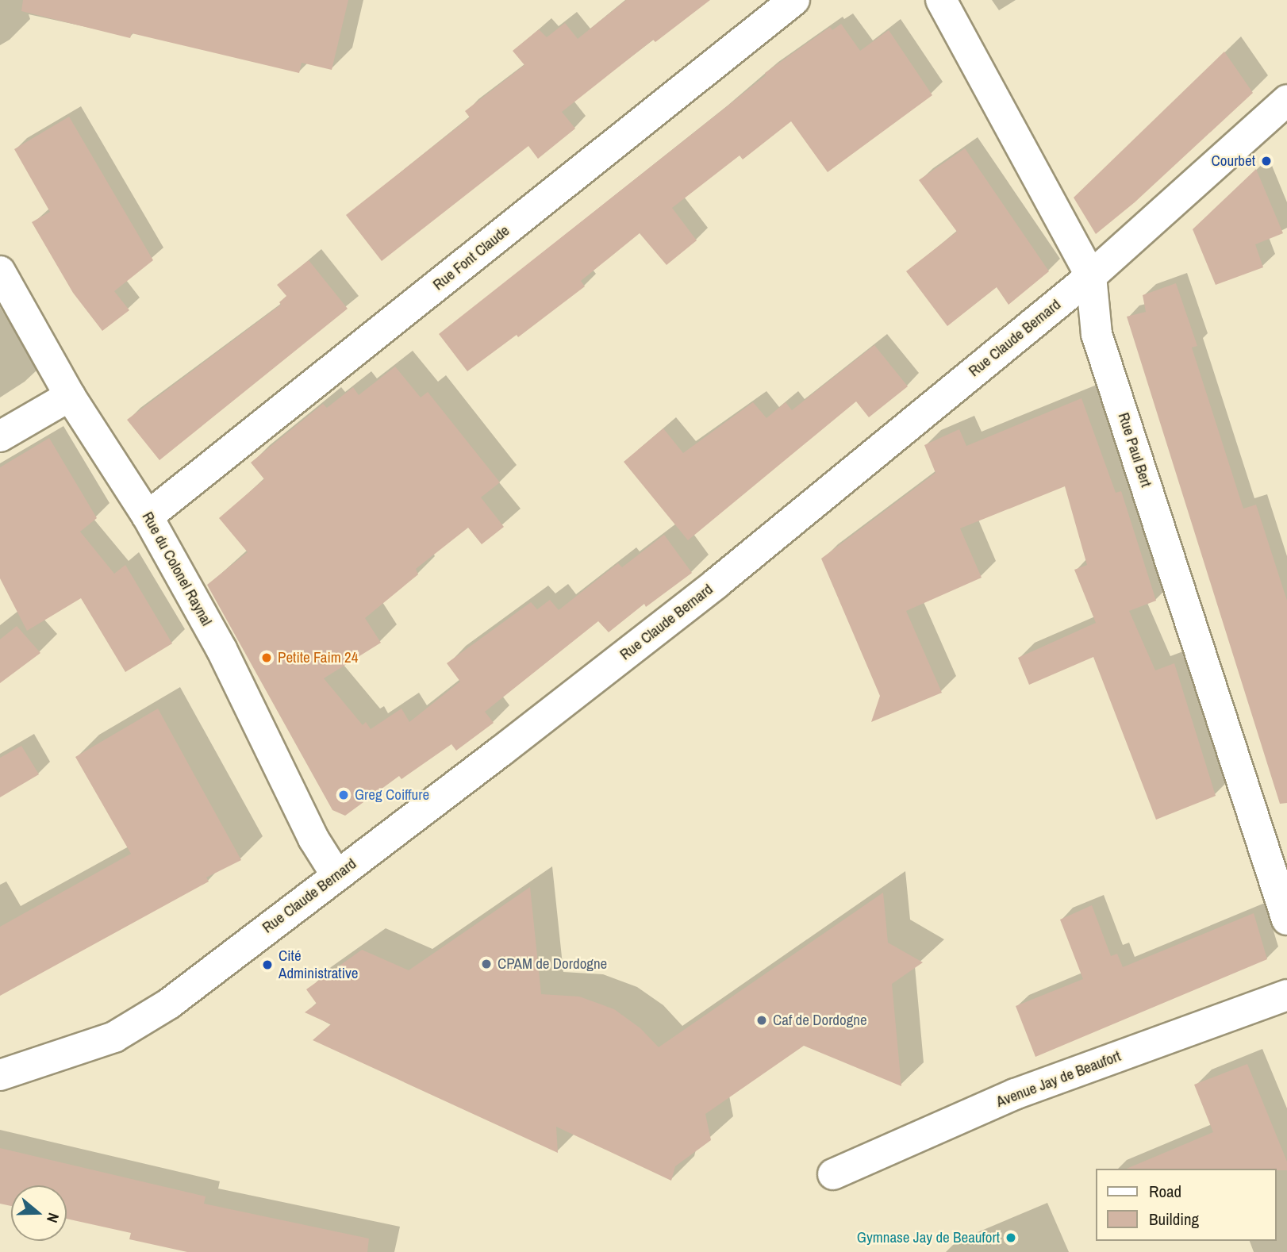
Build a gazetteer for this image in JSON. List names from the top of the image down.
{
  "streets": {
    "street": [
      "Rue Font Claude",
      "Rue Claude Bernard",
      "Rue Paul Bert",
      "Rue du Colonel Raynal",
      "Avenue Jay de Beaufort"
    ]
  },
  "crossings": [
    ["Rue Font Claude", "Rue du Colonel Raynal"],
    ["Rue Claude Bernard", "Rue Paul Bert"],
    ["Rue Claude Bernard", "Rue du Colonel Raynal"]
  ],
  "places": [
    "Courbet",
    "Petite Faim 24",
    "Greg Coiffure",
    "CPAM de Dordogne",
    "Cité Administrative",
    "Caf de Dordogne",
    "Gymnase Jay de Beaufort"
  ],
  "legend": ["Road", "Building"],
  "north": "right"
}
